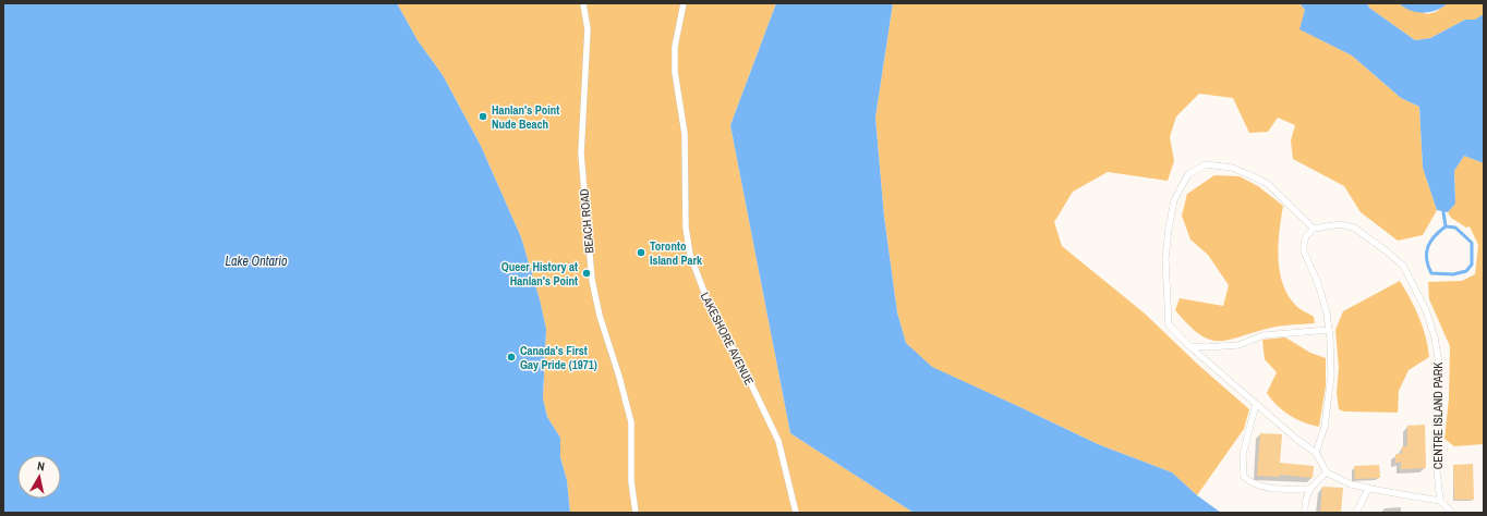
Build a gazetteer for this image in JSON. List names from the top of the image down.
{
  "streets": {
    "lane": ["BEACH ROAD", "LAKESHORE AVENUE", "CENTRE ISLAND PARK"]
  },
  "water": ["Lake Ontario"],
  "places": [
    "Hanlan's Point Nude Beach",
    "Toronto Island Park",
    "Queer History at Hanlan's Point",
    "Canada's First Gay Pride (1971)"
  ],
  "north": "top"
}
